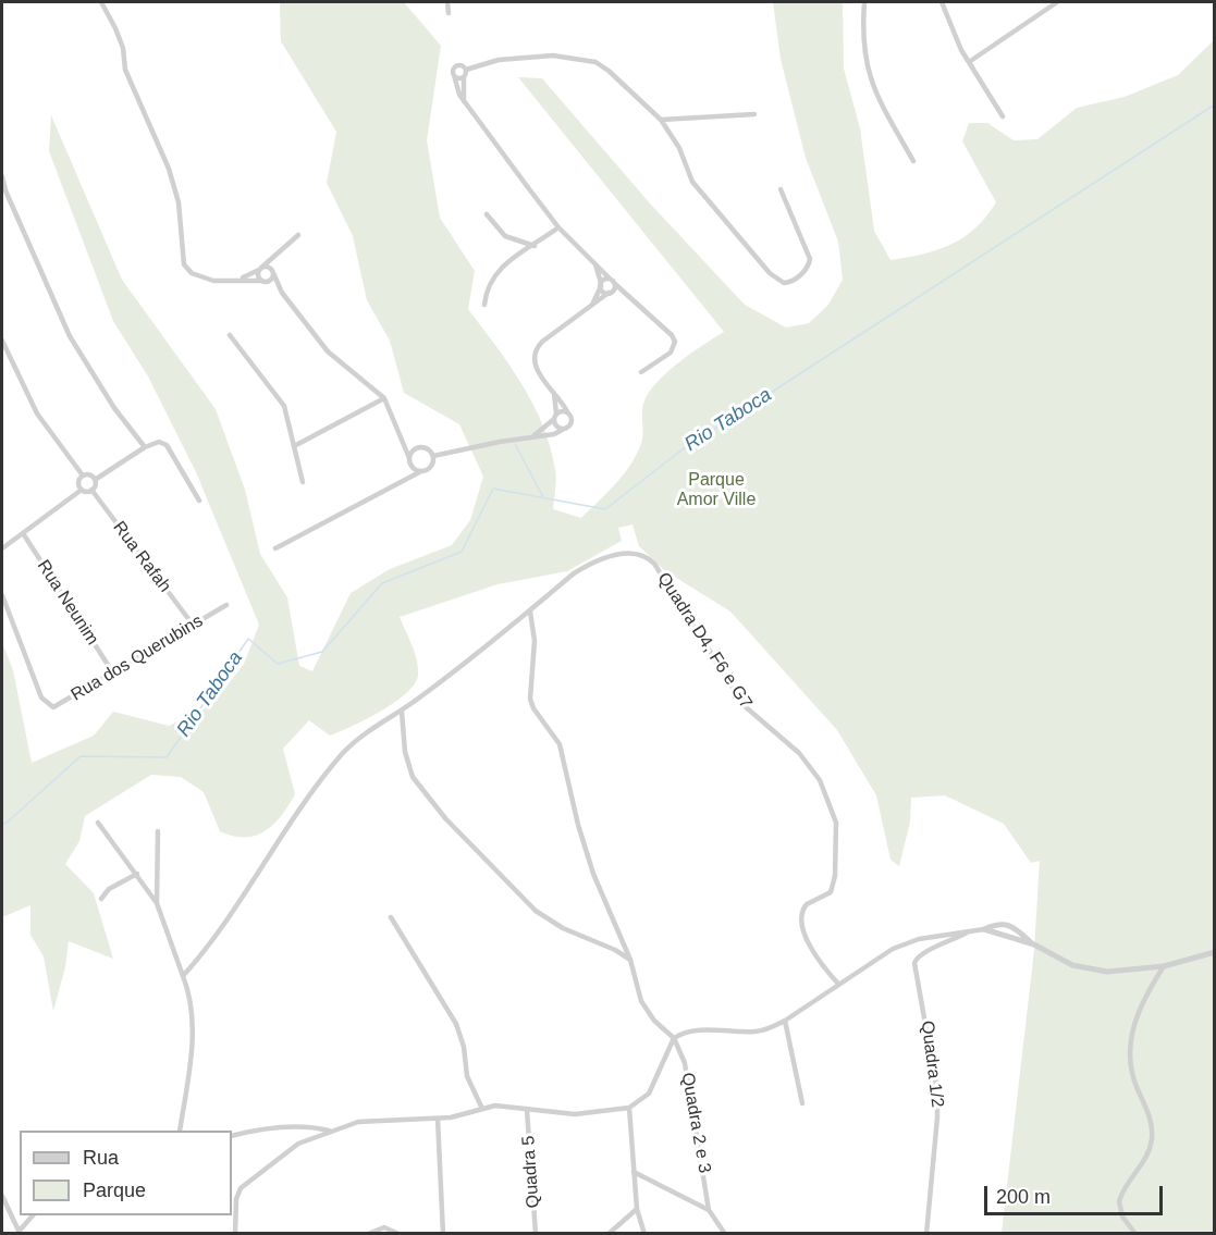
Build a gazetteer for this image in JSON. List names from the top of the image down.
{
  "streets": {
    "street": [
      "Rua Rafah",
      "Rua Neunim",
      "Quadra D4, F6 e G7",
      "Rua dos Querubins",
      "Quadra 1/2",
      "Quadra 2 e 3",
      "Quadra 5"
    ]
  },
  "crossings": [
    ["Rua Rafah", "Rua dos Querubins"],
    ["Rua Neunim", "Rua dos Querubins"]
  ],
  "water": ["Rio Taboca"],
  "parks": ["Parque Amor Ville"],
  "legend": ["Rua", "Parque"],
  "scale_bar": "200 m"
}
